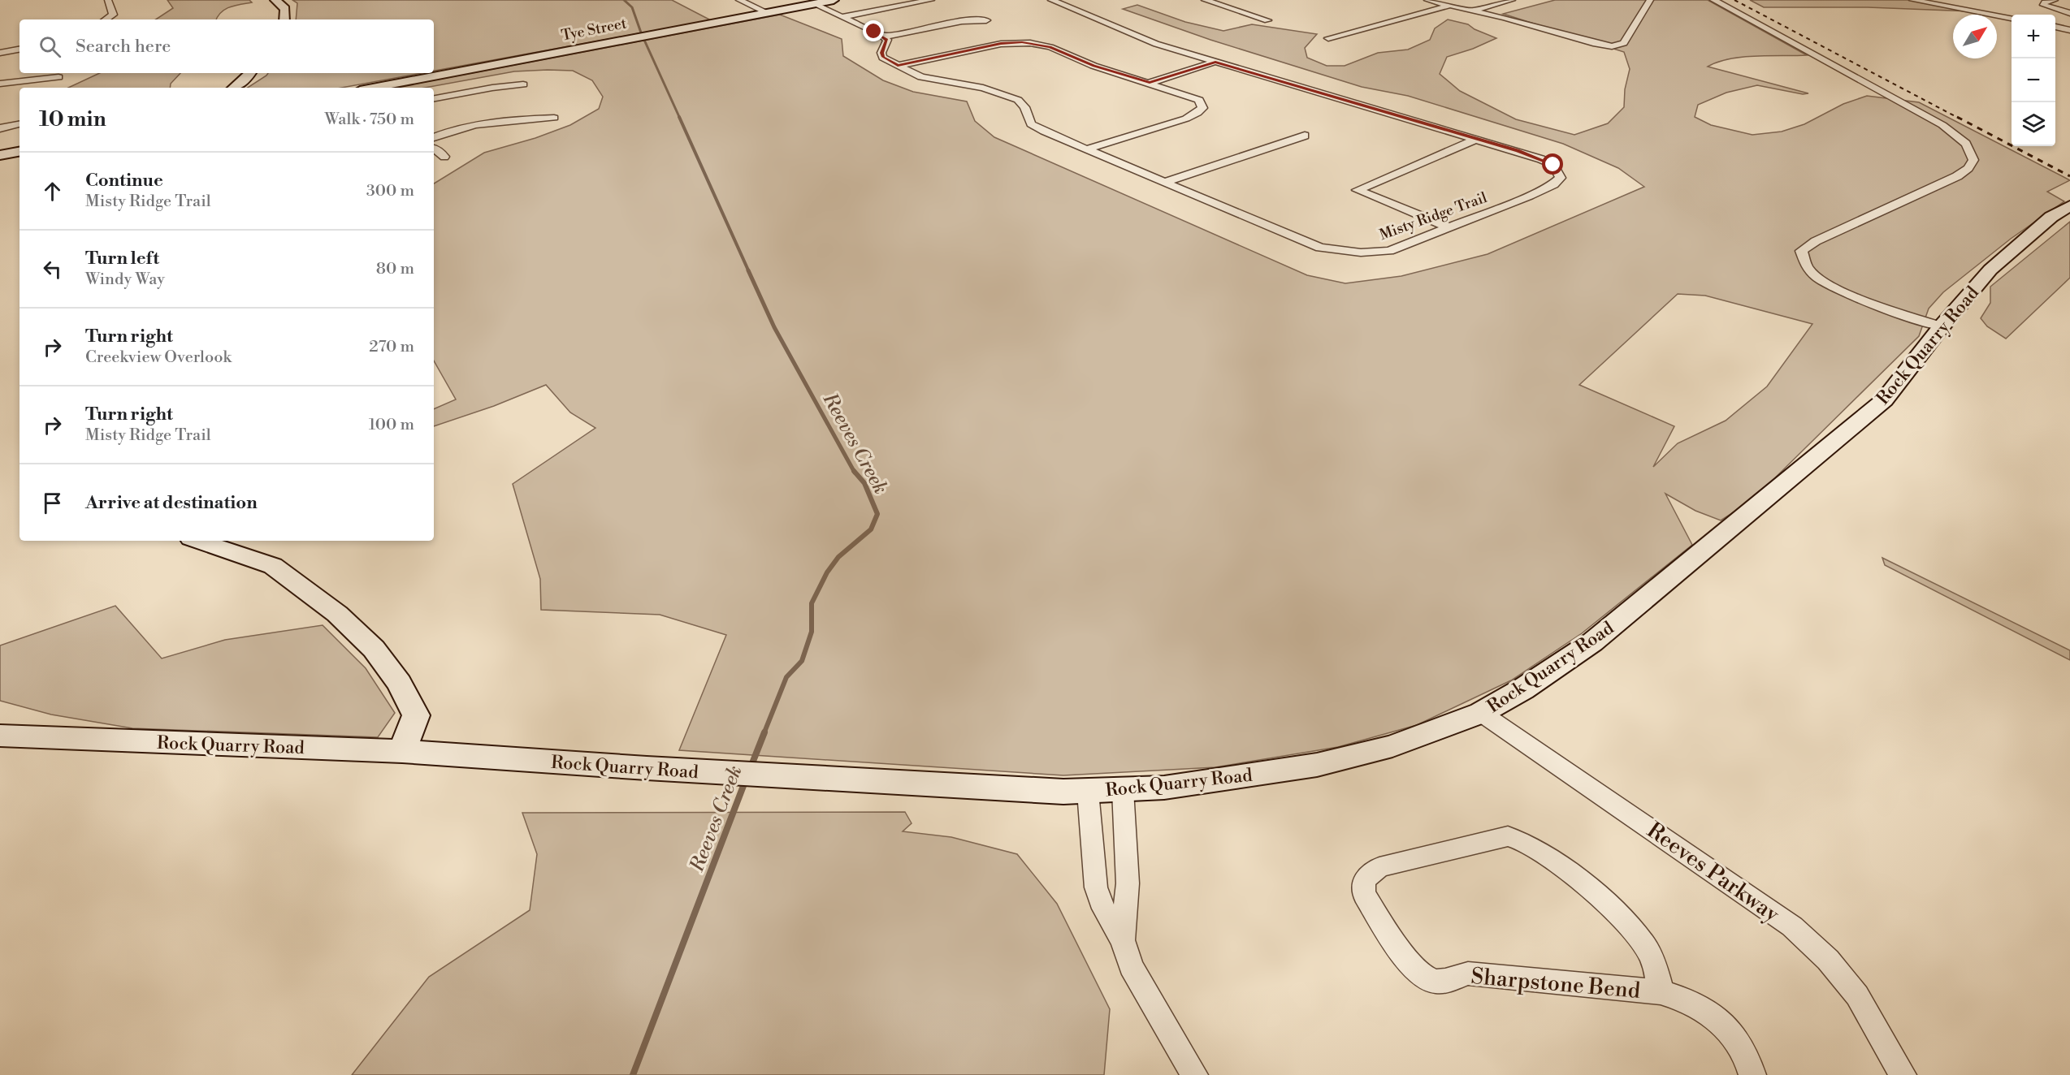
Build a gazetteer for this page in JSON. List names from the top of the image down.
{
  "streets": {
    "street": [
      "Tye Street",
      "Misty Ridge Trail",
      "Rock Quarry Road",
      "Reeves Parkway",
      "Sharpstone Bend"
    ]
  },
  "crossings": [
    ["Rock Quarry Road", "Reeves Parkway"]
  ],
  "water": ["Reeves Creek"],
  "north": "top right",
  "page": {
    "map_buttons": ["+", "−"],
    "search": "Search here",
    "heading": ["10 min", "Walk · 750 m"],
    "list": [
      ["Continue", "Misty Ridge Trail", "300 m"],
      ["Turn left", "Windy Way", "80 m"],
      ["Turn right", "Creekview Overlook", "270 m"],
      ["Turn right", "Misty Ridge Trail", "100 m"],
      "Arrive at destination"
    ]
  }
}
